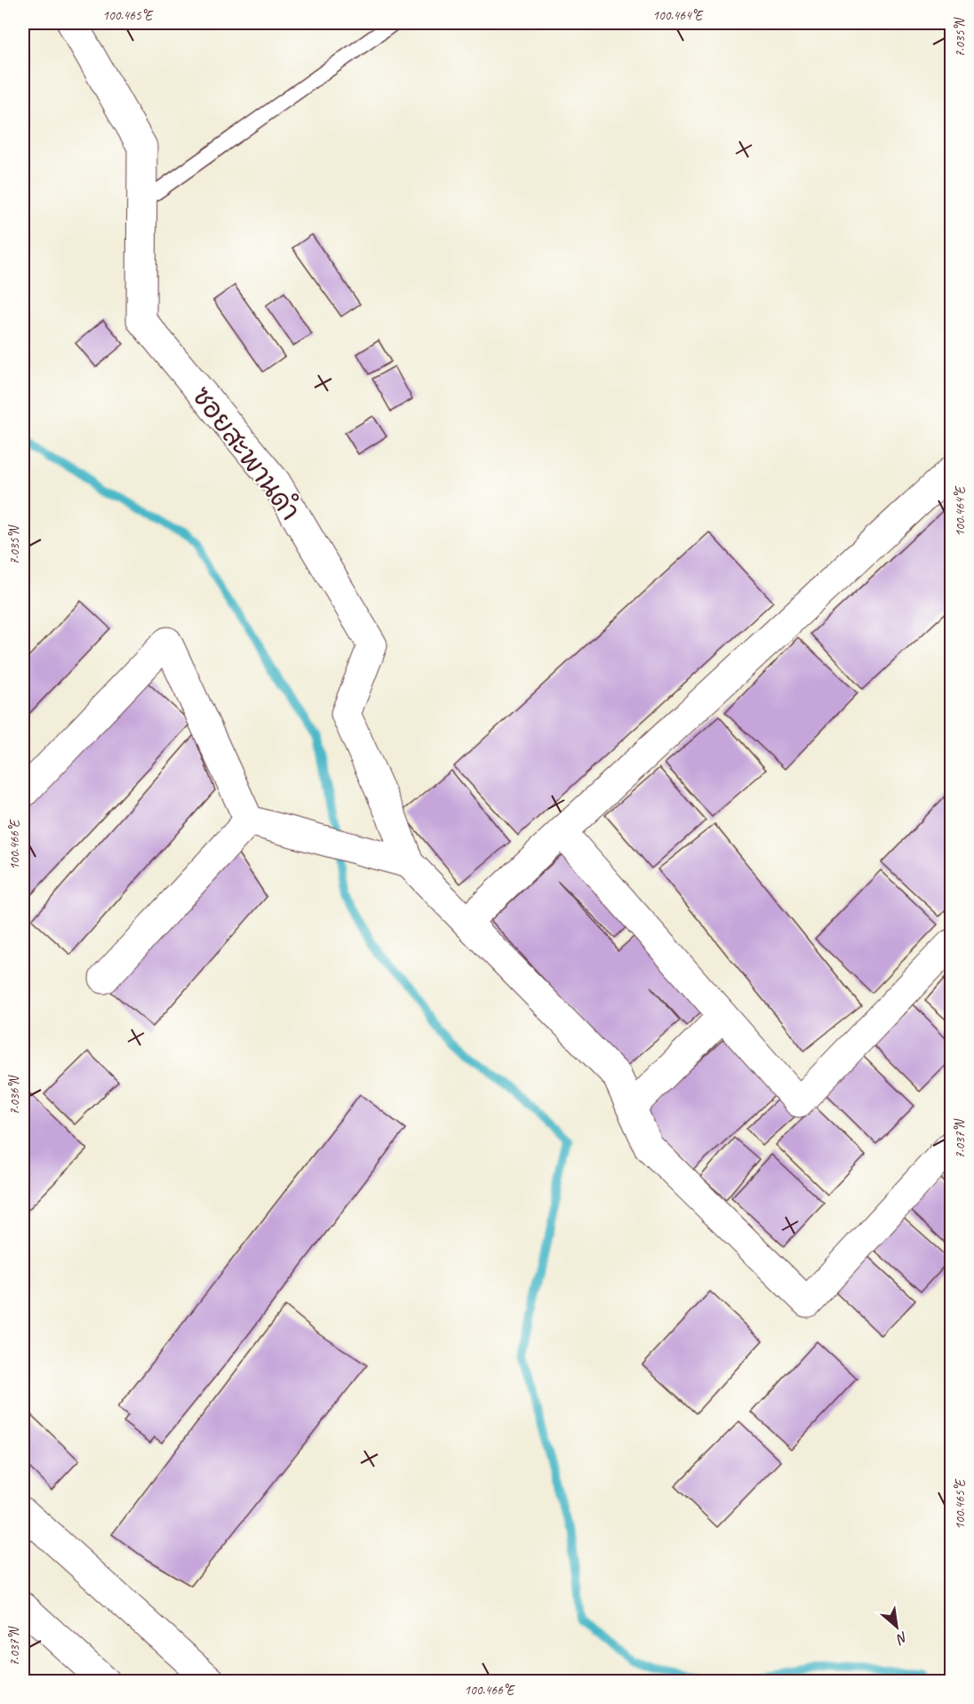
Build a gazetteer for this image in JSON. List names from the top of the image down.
{
  "streets": {
    "street": ["ซอยสะพานดำ"]
  },
  "north": "bottom right",
  "coordinates": [
    "100.465°E",
    "100.464°E",
    "7.035°N",
    "100.466°E",
    "7.036°N",
    "7.037°N"
  ]
}
